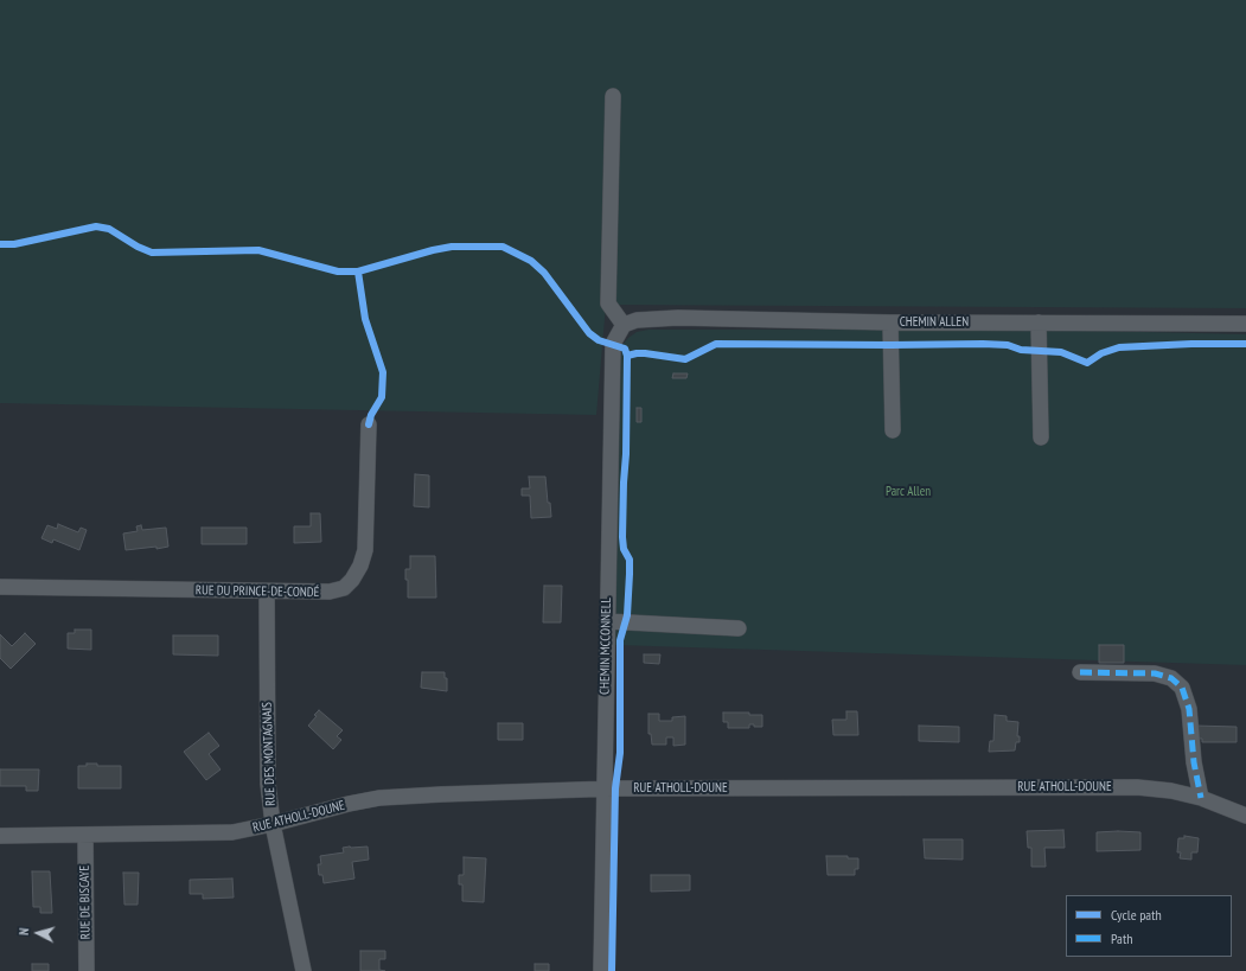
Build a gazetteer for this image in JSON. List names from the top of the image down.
{
  "streets": {
    "street": [
      "CHEMIN ALLEN",
      "RUE DU PRINCE-DE-CONDÉ",
      "CHEMIN MCCONNELL",
      "RUE DES MONTAGNAIS",
      "RUE ATHOLL-DOUNE",
      "RUE DE BISCAYE"
    ]
  },
  "crossings": [
    ["CHEMIN ALLEN", "CHEMIN MCCONNELL"],
    ["RUE DU PRINCE-DE-CONDÉ", "RUE DES MONTAGNAIS"],
    ["CHEMIN MCCONNELL", "RUE ATHOLL-DOUNE"],
    ["RUE DES MONTAGNAIS", "RUE ATHOLL-DOUNE"],
    ["RUE ATHOLL-DOUNE", "RUE DE BISCAYE"]
  ],
  "parks": ["Parc Allen"],
  "legend": ["Cycle path", "Path"],
  "north": "left"
}
